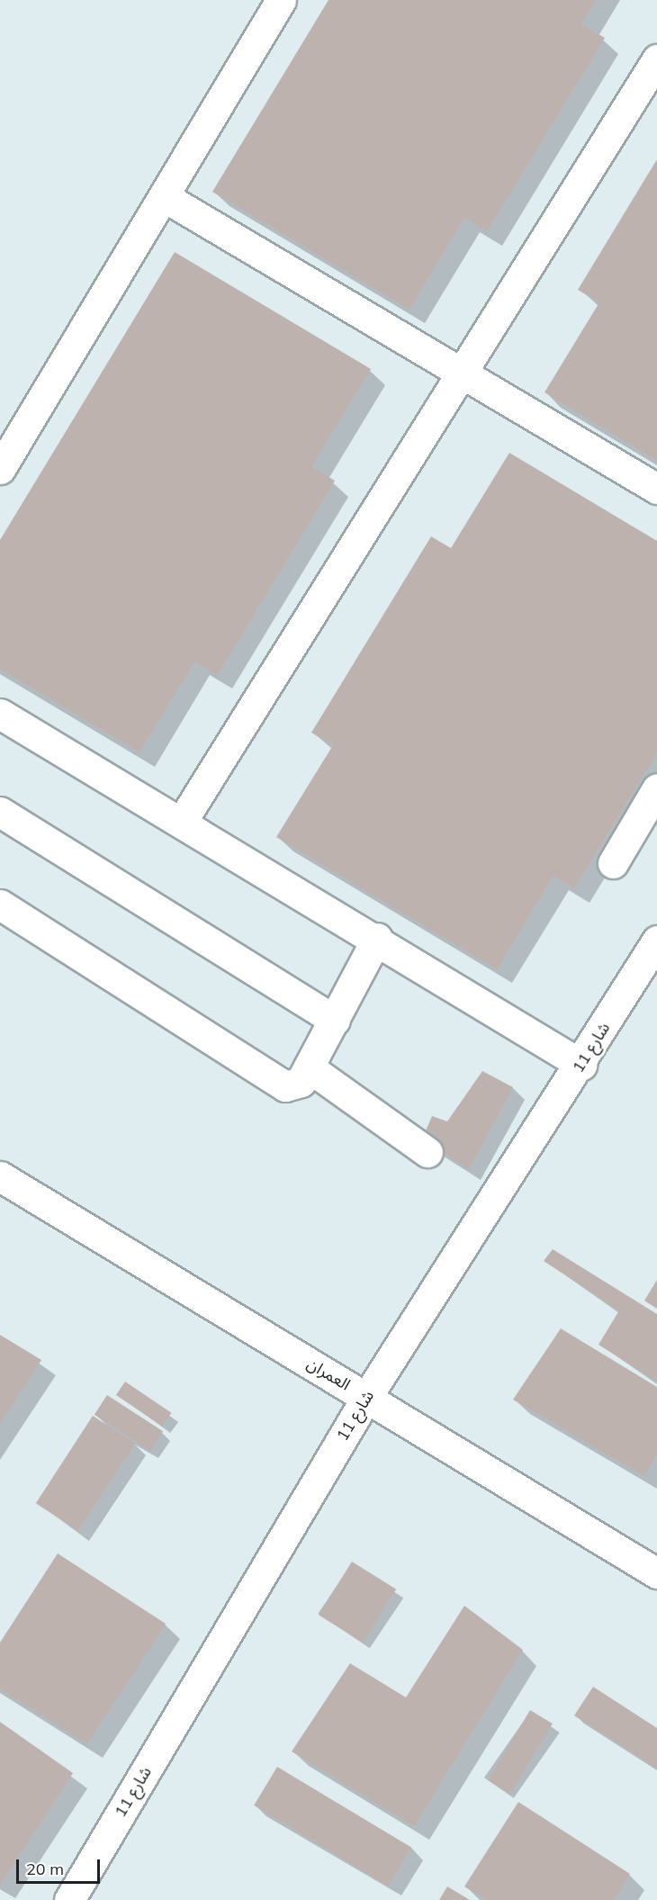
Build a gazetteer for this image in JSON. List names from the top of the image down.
{
  "streets": {
    "street": ["شارع 11", "العمران"]
  },
  "crossings": [
    ["شارع 11", "العمران"]
  ],
  "scale_bar": "20 m"
}
